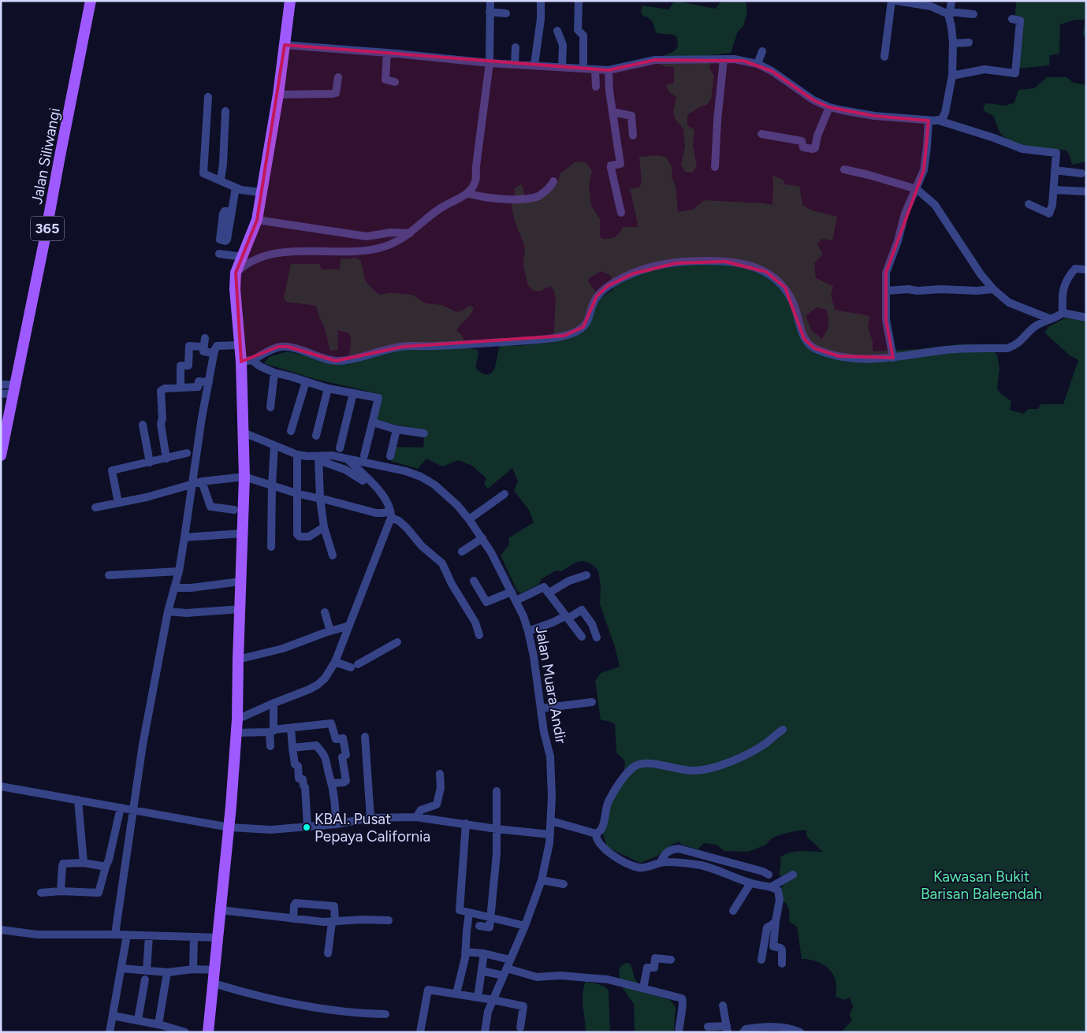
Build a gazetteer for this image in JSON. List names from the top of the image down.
{
  "streets": {
    "main road": ["Jalan Siliwangi", "365"],
    "street": ["Jalan Muara Andir"]
  },
  "parks": ["Kawasan Bukit Barisan Baleendah"],
  "places": ["KBAI. Pusat Pepaya California"]
}
